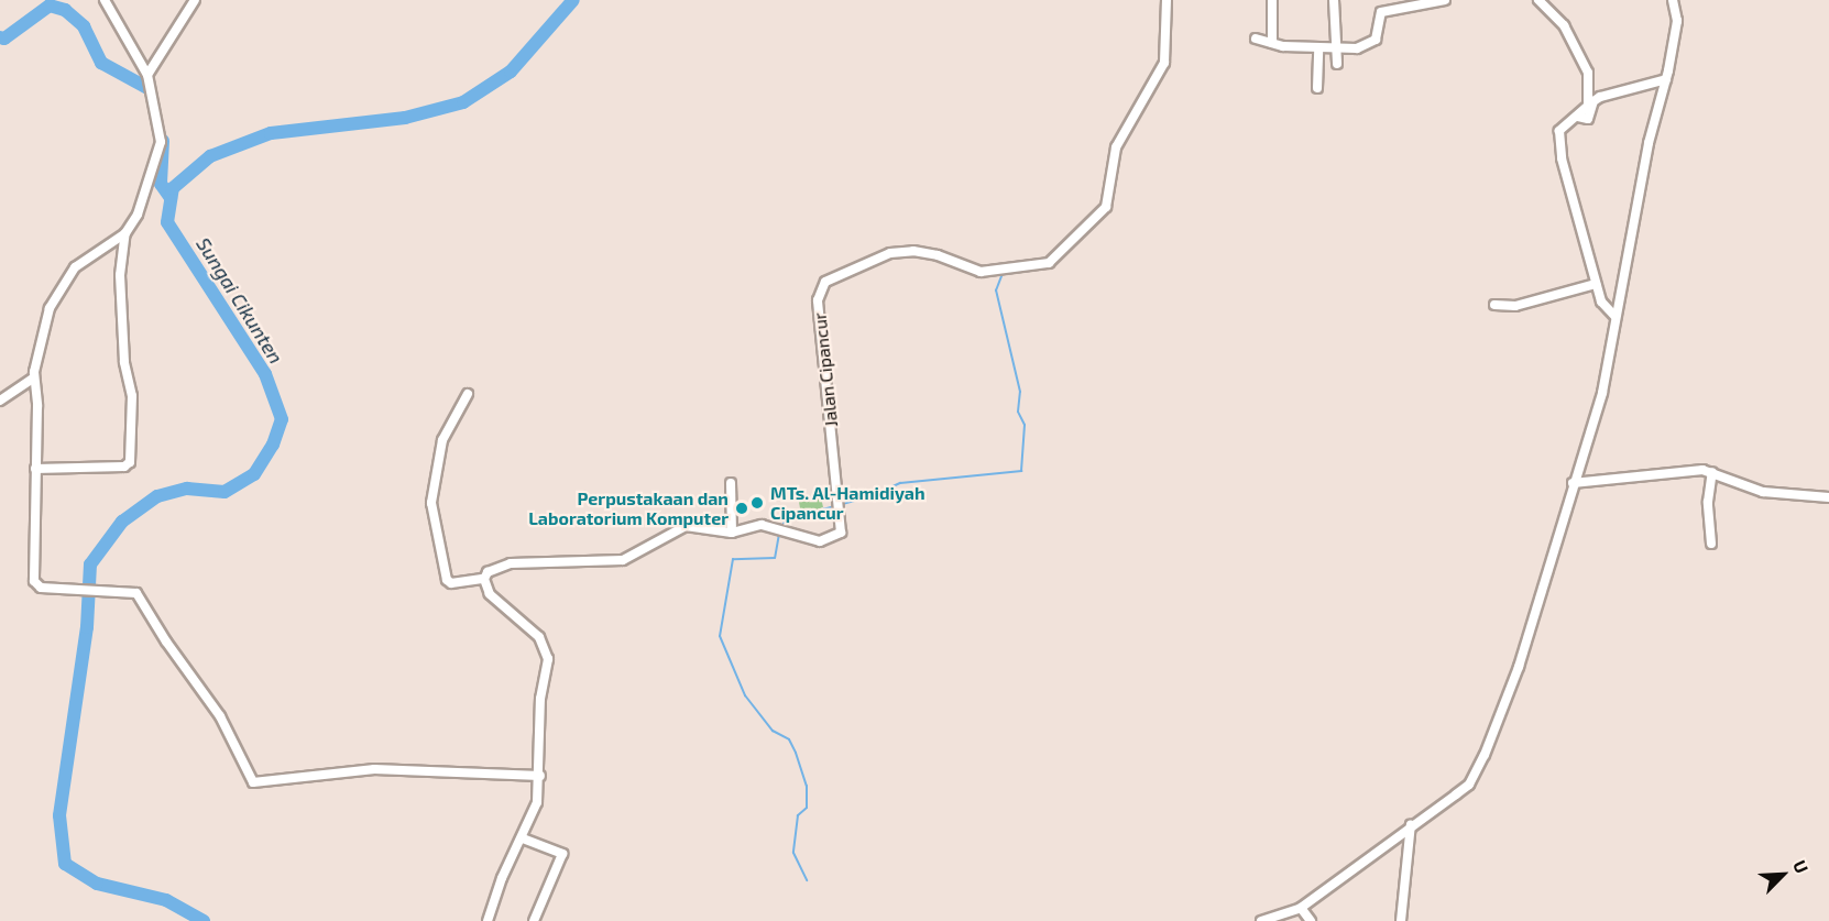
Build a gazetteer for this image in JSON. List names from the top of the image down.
{
  "streets": {
    "street": ["Jalan Cipancur"]
  },
  "water": ["Sungai Cikunten"],
  "places": ["MTs. Al-Hamidiyah Cipancur", "Perpustakaan dan Laboratorium Komputer"],
  "north": "top right"
}
